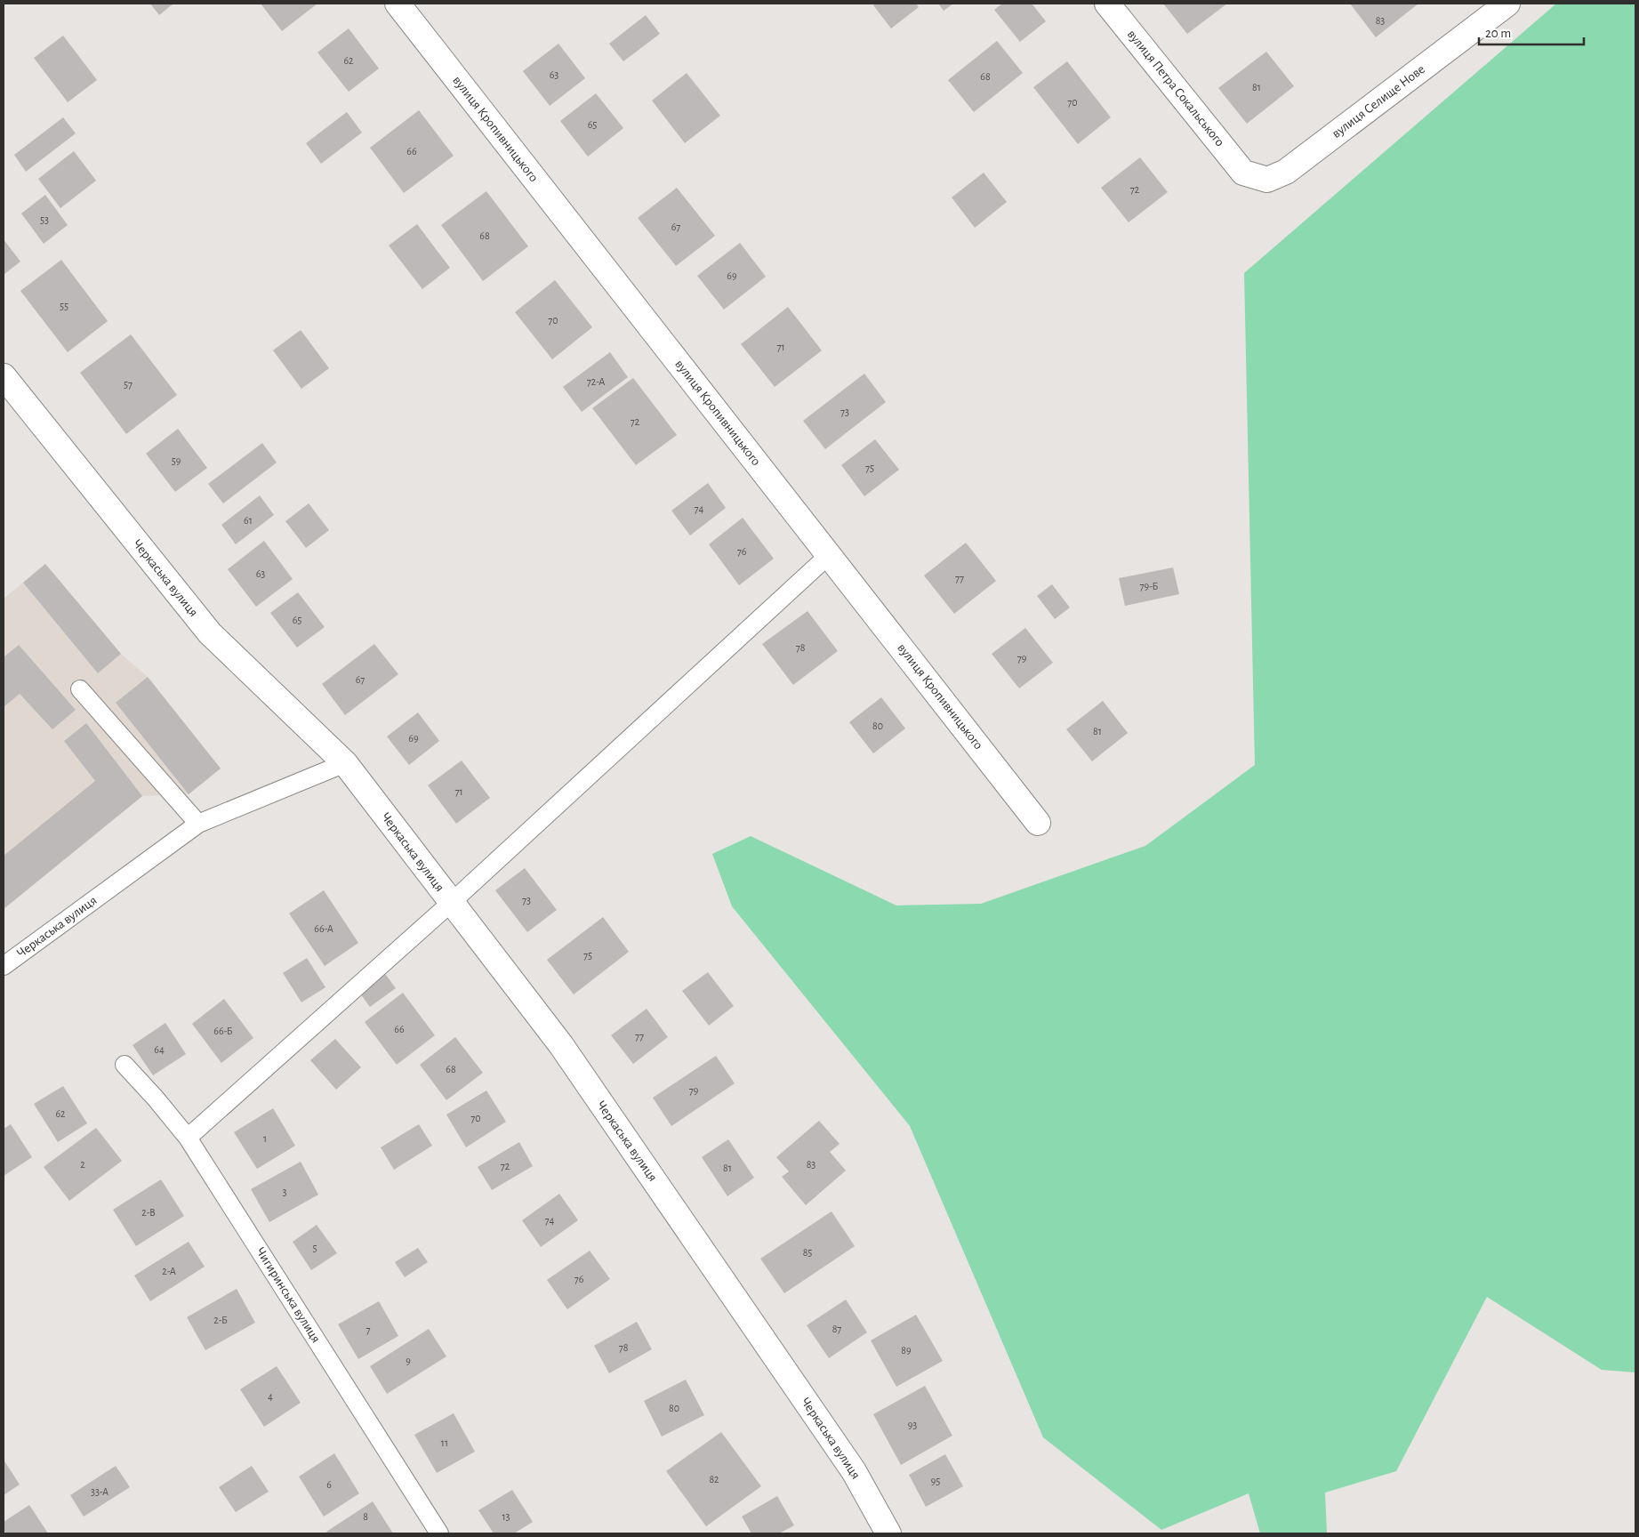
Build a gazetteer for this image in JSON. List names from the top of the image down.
{
  "streets": {
    "street": [
      "вулиця Петра Сокальського",
      "вулиця Селище Нове",
      "вулиця Кропивницького",
      "Черкаська вулиця"
    ],
    "lane": ["Чигиринська вулиця"]
  },
  "crossings": [
    ["вулиця Петра Сокальського", "вулиця Селище Нове"]
  ],
  "house_numbers": [
    "83",
    "62",
    "63",
    "68",
    "81",
    "70",
    "65",
    "66",
    "72",
    "53",
    "67",
    "68",
    "69",
    "55",
    "70",
    "71",
    "72-А",
    "57",
    "73",
    "72",
    "59",
    "75",
    "74",
    "61",
    "76",
    "63",
    "77",
    "79-Б",
    "65",
    "78",
    "79",
    "67",
    "80",
    "81",
    "69",
    "71",
    "73",
    "66-А",
    "75",
    "66",
    "66-Б",
    "77",
    "64",
    "68",
    "79",
    "62",
    "70",
    "1",
    "2",
    "83",
    "72",
    "81",
    "3",
    "2-В",
    "74",
    "5",
    "85",
    "2-А",
    "76",
    "2-Б",
    "87",
    "7",
    "78",
    "89",
    "9",
    "4",
    "80",
    "93",
    "11",
    "82",
    "95",
    "6",
    "33-А",
    "8",
    "13"
  ],
  "scale_bar": "20 m"
}
